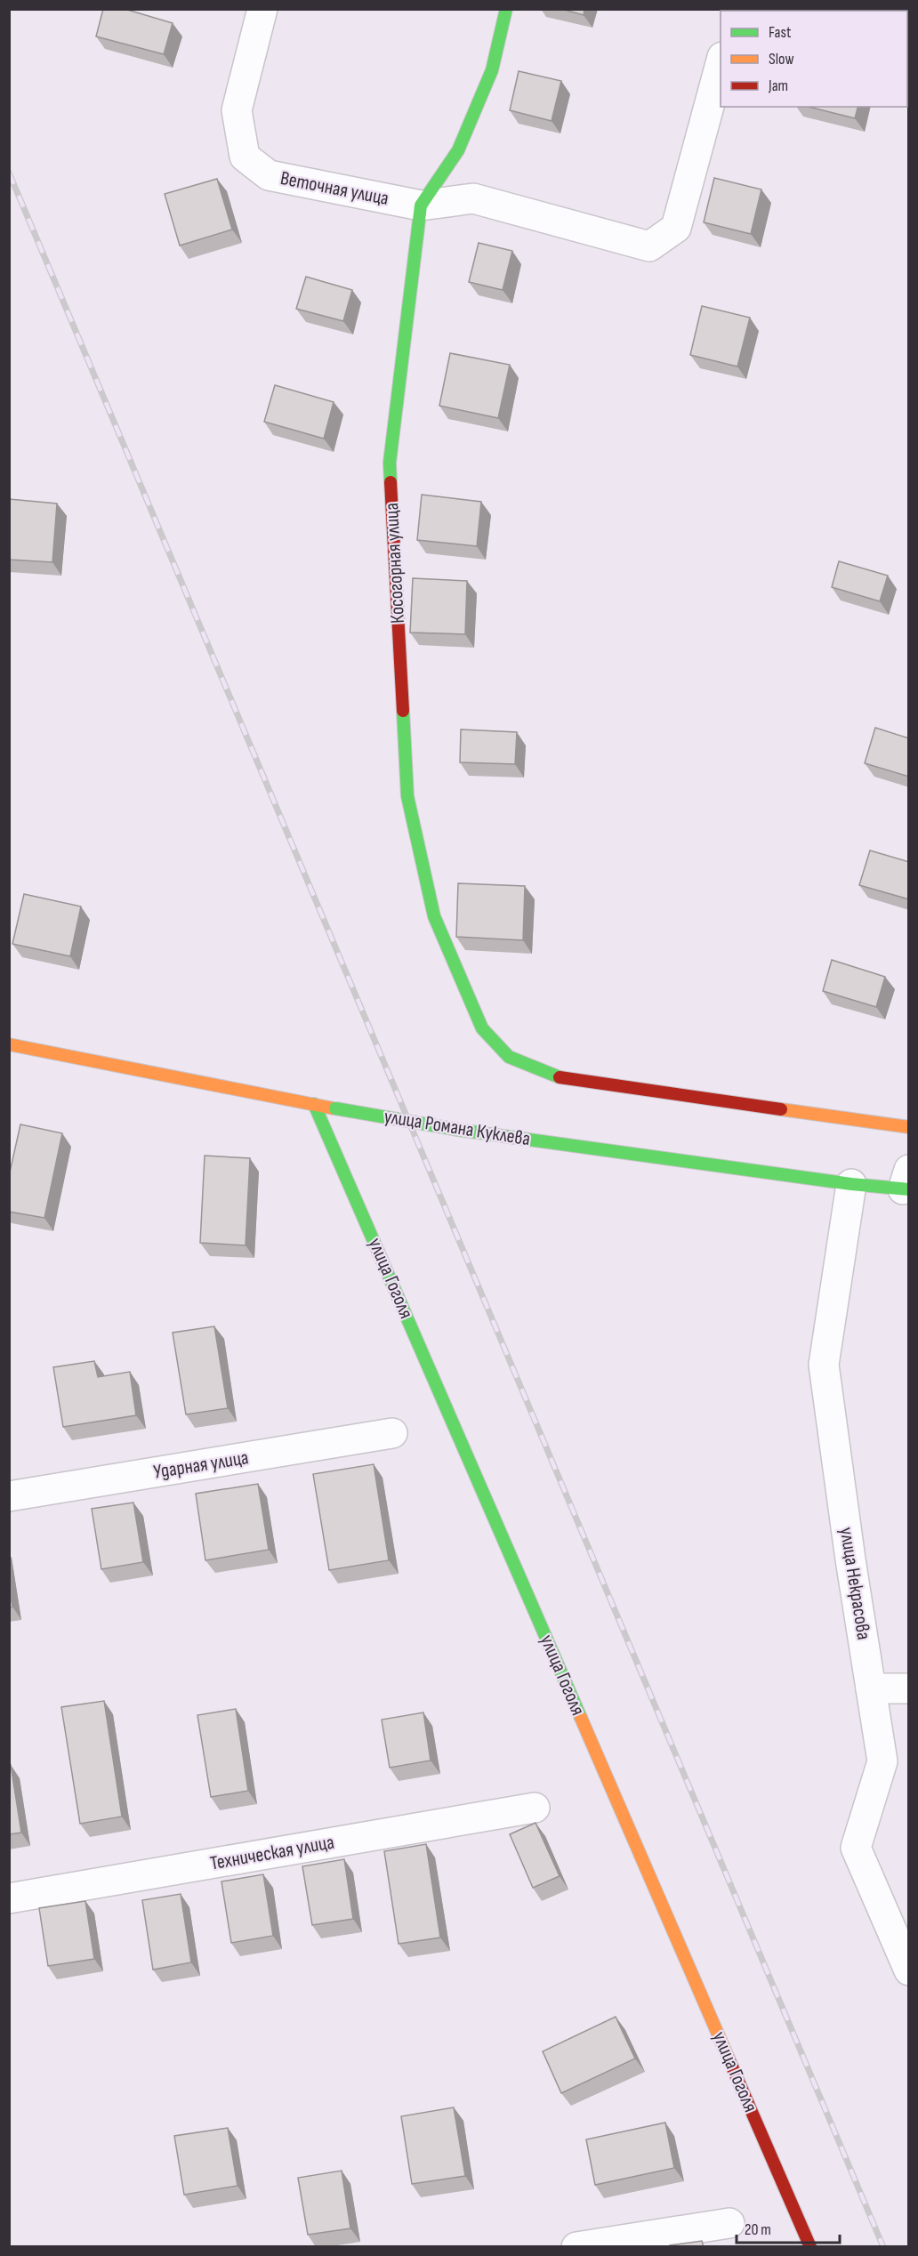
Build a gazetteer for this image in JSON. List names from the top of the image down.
{
  "streets": {
    "street": [
      "Веточная улица",
      "Косогорная улица",
      "улица Романа Куклева",
      "улица Гоголя",
      "Ударная улица",
      "улица Некрасова",
      "Техническая улица"
    ]
  },
  "crossings": [
    ["Веточная улица", "Косогорная улица"],
    ["улица Романа Куклева", "улица Гоголя"],
    ["улица Романа Куклева", "улица Некрасова"]
  ],
  "legend": ["Fast", "Slow", "Jam"],
  "scale_bar": "20 m"
}
